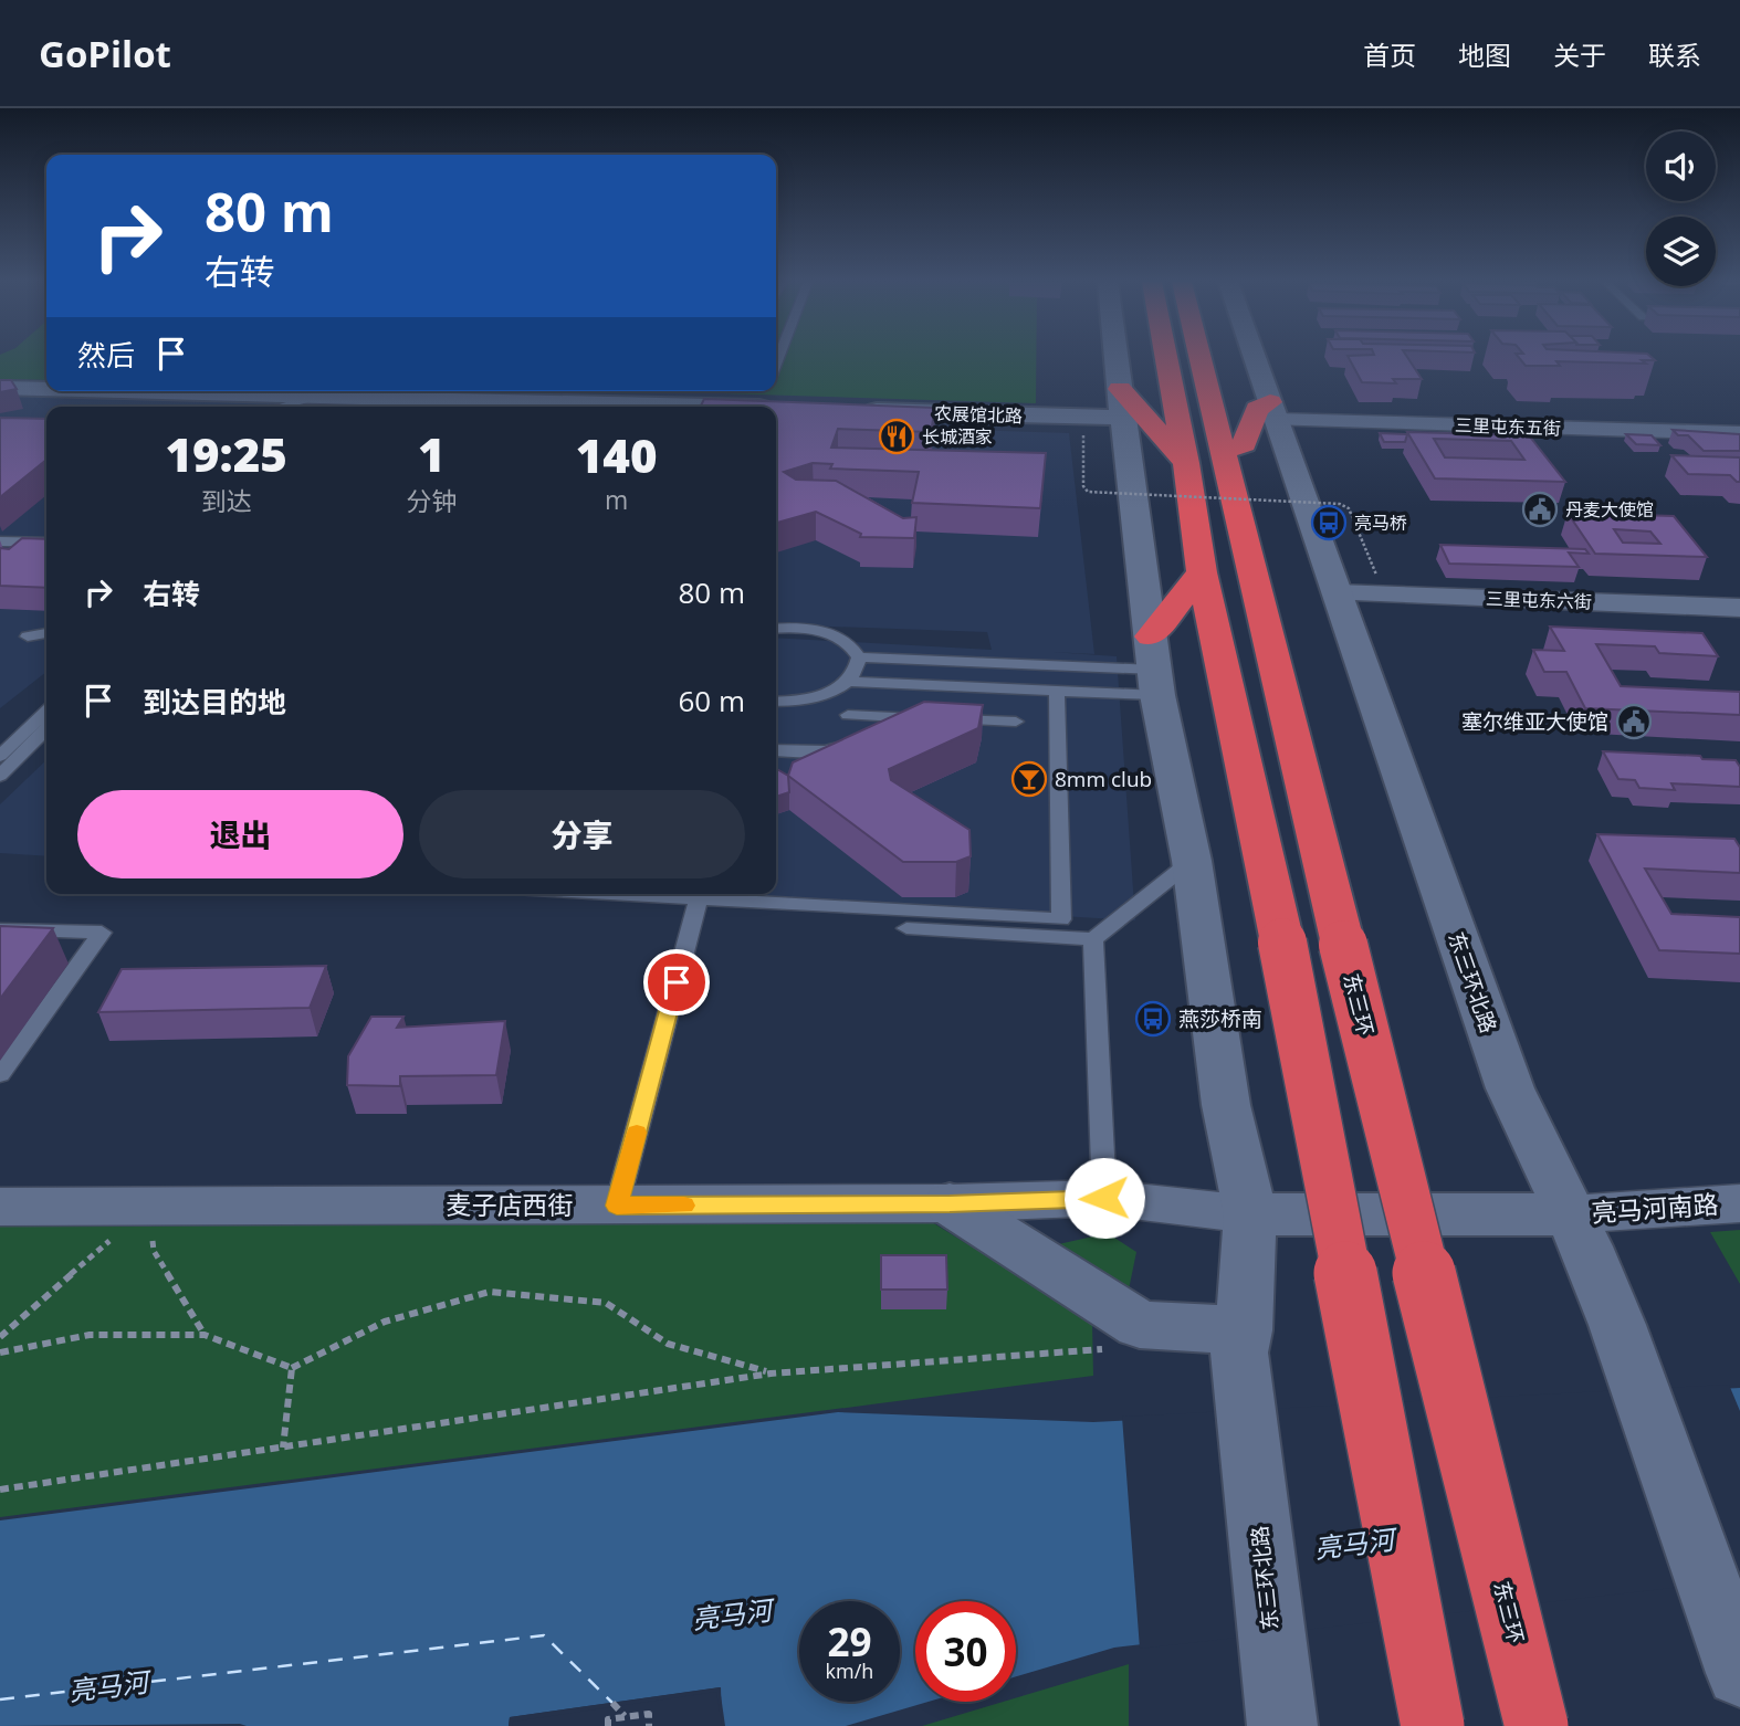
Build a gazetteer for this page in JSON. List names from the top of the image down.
{
  "streets": {
    "highway": ["东三环"],
    "street": [
      "农展馆北路",
      "三里屯东五街",
      "三里屯东六街",
      "东三环北路",
      "麦子店西街",
      "亮马河南路"
    ]
  },
  "crossings": [
    ["农展馆北路", "东三环北路"],
    ["三里屯东五街", "东三环北路"],
    ["三里屯东六街", "东三环北路"],
    ["东三环北路", "麦子店西街"],
    ["东三环北路", "亮马河南路"]
  ],
  "water": ["亮马河"],
  "places": {
    "restaurant": ["长城酒家"],
    "public building": ["丹麦大使馆", "塞尔维亚大使馆"],
    "bus stop": ["亮马桥", "燕莎桥南"],
    "bar": ["8mm club"]
  },
  "page": {
    "header": "GoPilot",
    "nav": [
      "首页",
      "地图",
      "关于",
      "联系"
    ],
    "turn": ["80 m", "右转"],
    "then": "然后",
    "eta": [
      "19:25",
      "到达",
      "1",
      "分钟",
      "140",
      "m"
    ],
    "list": [
      {
        "name": "右转",
        "value": "80 m"
      },
      {
        "name": "到达目的地",
        "value": "60 m"
      }
    ],
    "buttons": ["退出", "分享"],
    "speed": "29 km/h",
    "limit": "30"
  }
}
